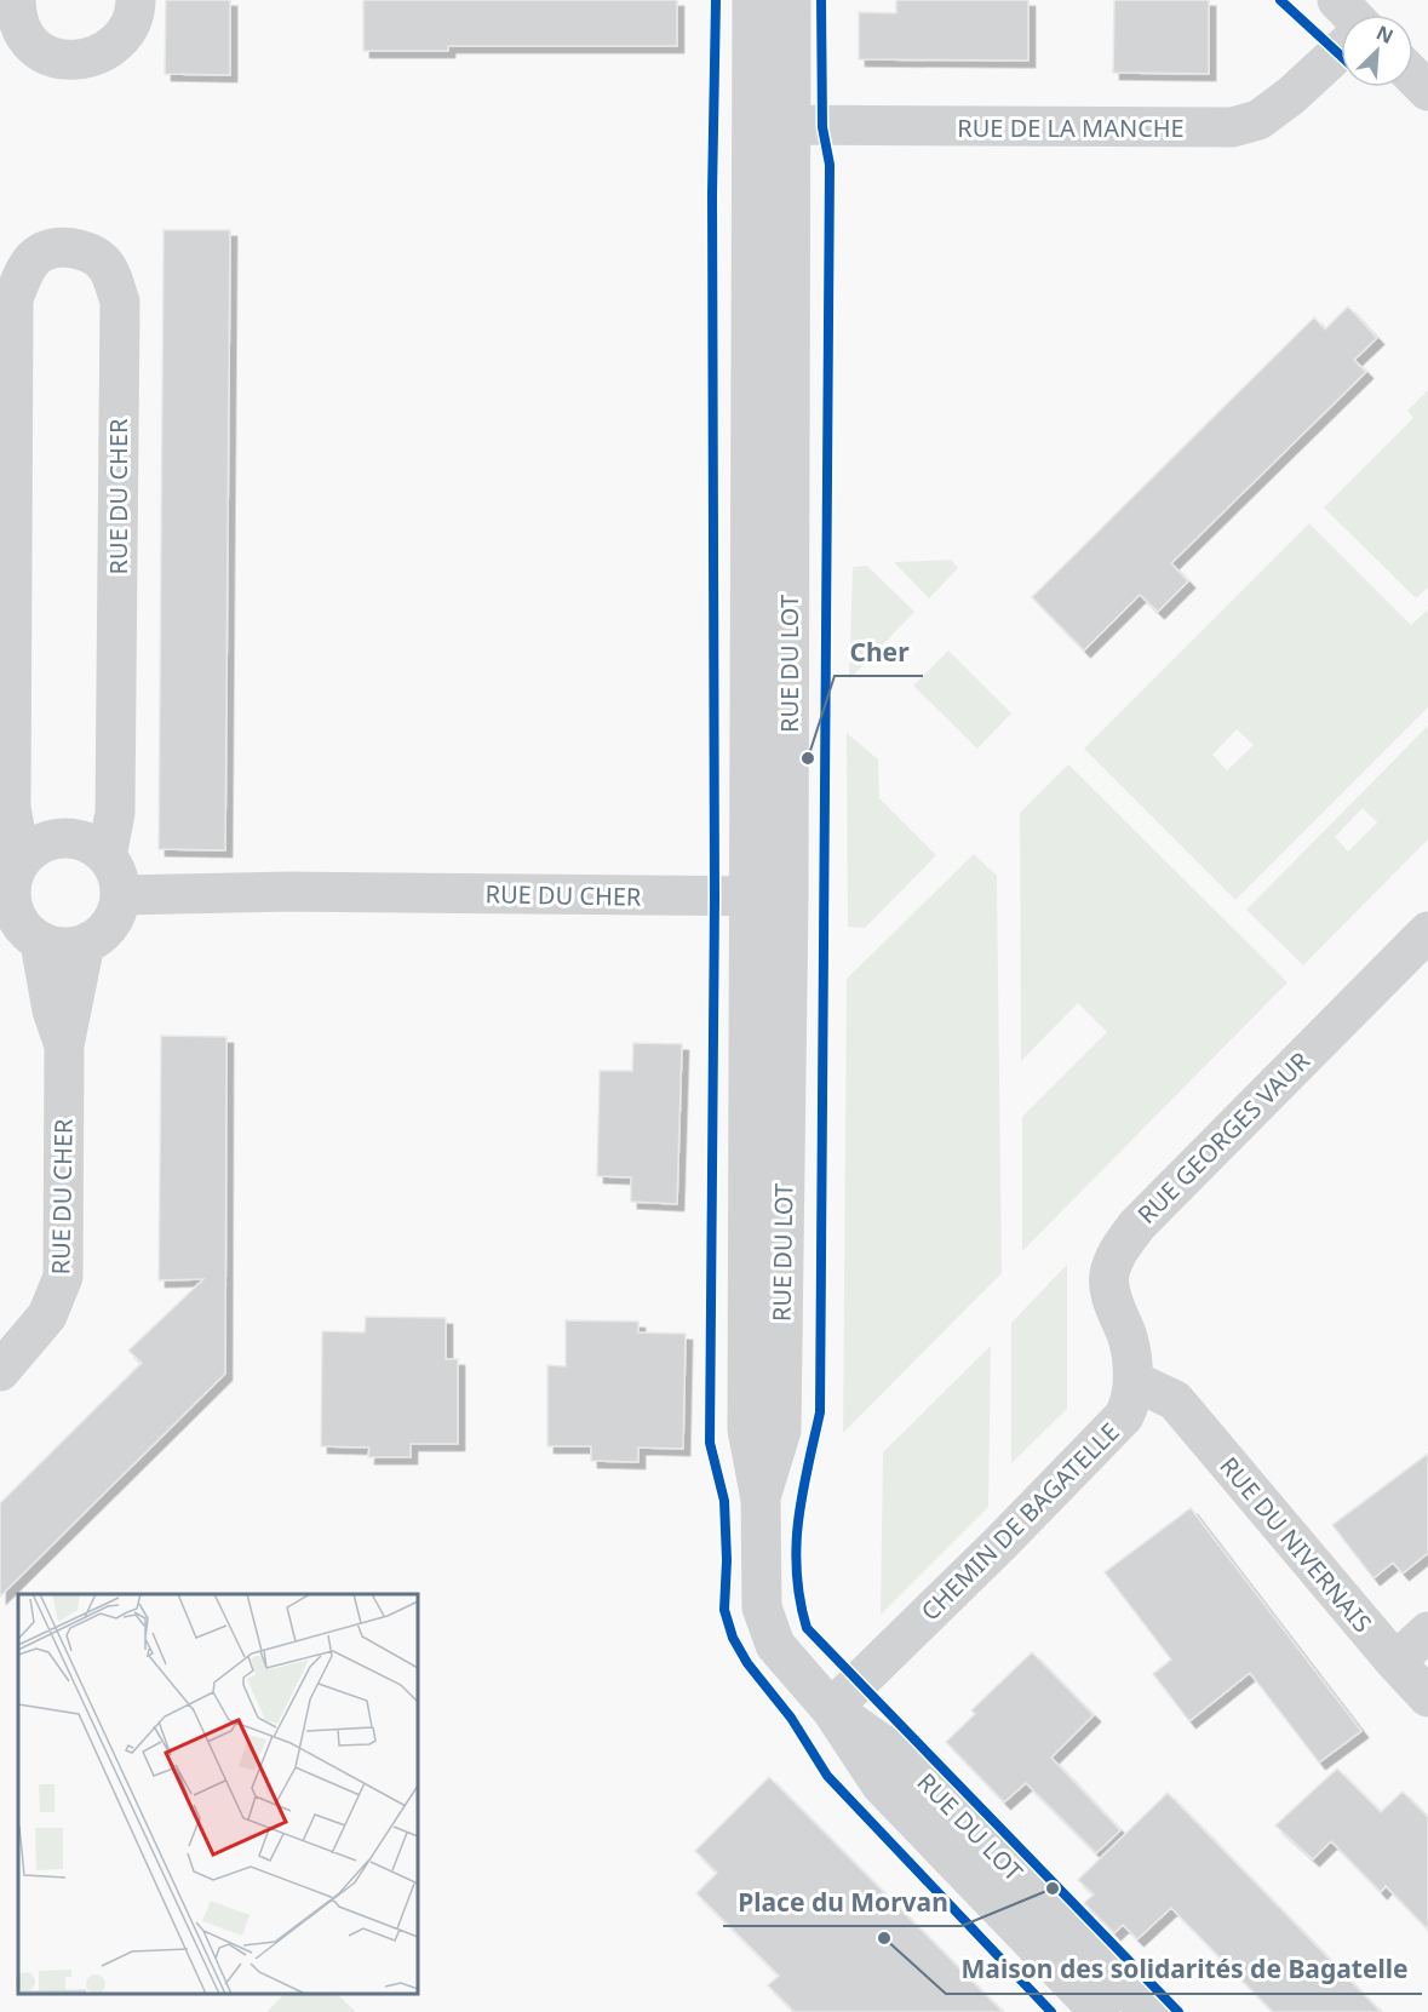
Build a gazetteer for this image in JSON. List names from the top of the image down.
{
  "streets": {
    "street": [
      "RUE DE LA MANCHE",
      "RUE DU CHER",
      "RUE DU LOT",
      "RUE GEORGES VAUR",
      "CHEMIN DE BAGATELLE",
      "RUE DU NIVERNAIS"
    ]
  },
  "crossings": [
    ["RUE DE LA MANCHE", "RUE DU LOT"],
    ["RUE DU CHER", "RUE DU LOT"],
    ["RUE DU LOT", "CHEMIN DE BAGATELLE"],
    ["RUE GEORGES VAUR", "CHEMIN DE BAGATELLE"],
    ["RUE GEORGES VAUR", "RUE DU NIVERNAIS"],
    ["CHEMIN DE BAGATELLE", "RUE DU NIVERNAIS"]
  ],
  "places": ["Cher", "Place du Morvan", "Maison des solidarités de Bagatelle"],
  "north": "top right"
}
